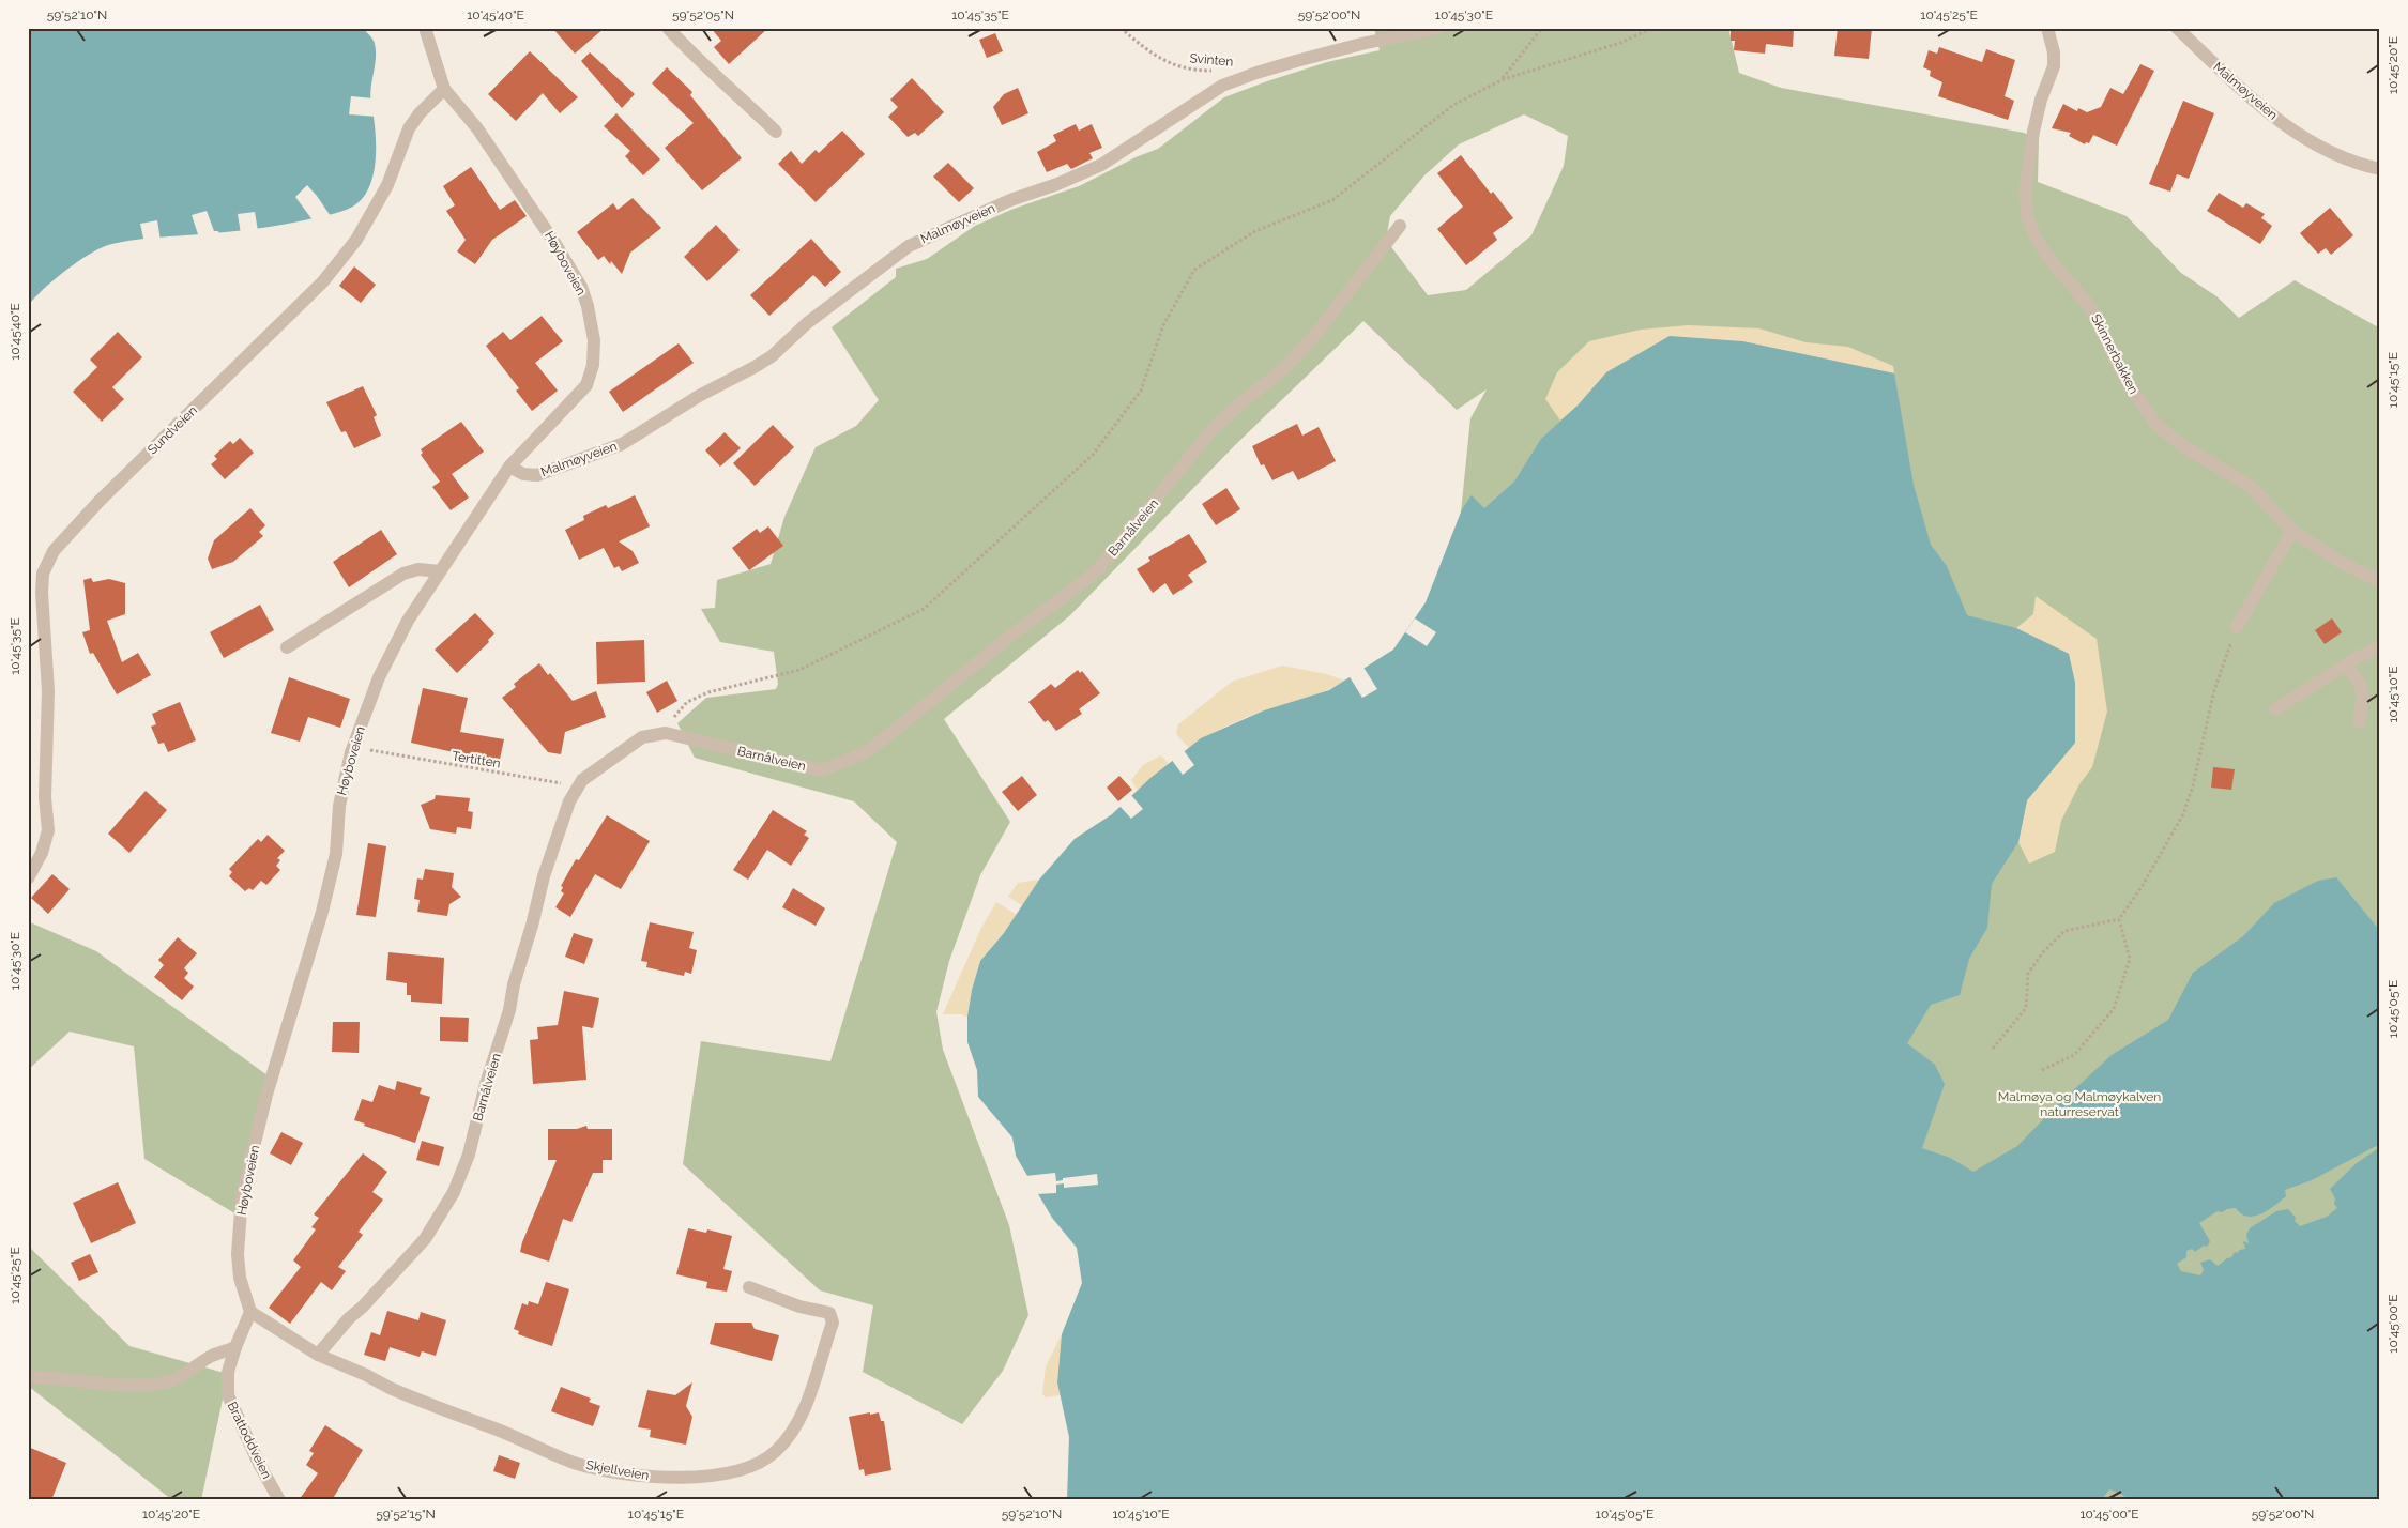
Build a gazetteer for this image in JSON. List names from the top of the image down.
{
  "streets": {
    "street": [
      "Malmøyveien",
      "Høyboveien",
      "Skinnerbakken",
      "Sundveien",
      "Barnålveien",
      "Brattoddveien",
      "Skjellveien"
    ],
    "path": ["Svinten", "Tertitten"]
  },
  "crossings": [
    ["Svinten", "Malmøyveien"],
    ["Malmøyveien", "Høyboveien"],
    ["Høyboveien", "Sundveien"],
    ["Høyboveien", "Skjellveien"],
    ["Barnålveien", "Tertitten"],
    ["Barnålveien", "Skjellveien"]
  ],
  "parks": ["Malmøya og Malmøykalven naturreservat"],
  "coordinates": [
    "59°52'10\"N",
    "10°45'40\"E",
    "59°52'05\"N",
    "10°45'35\"E",
    "59°52'00\"N",
    "10°45'30\"E",
    "10°45'25\"E",
    "10°45'20\"E",
    "10°45'15\"E",
    "10°45'10\"E",
    "10°45'05\"E",
    "10°45'00\"E",
    "59°52'15\"N"
  ]
}
